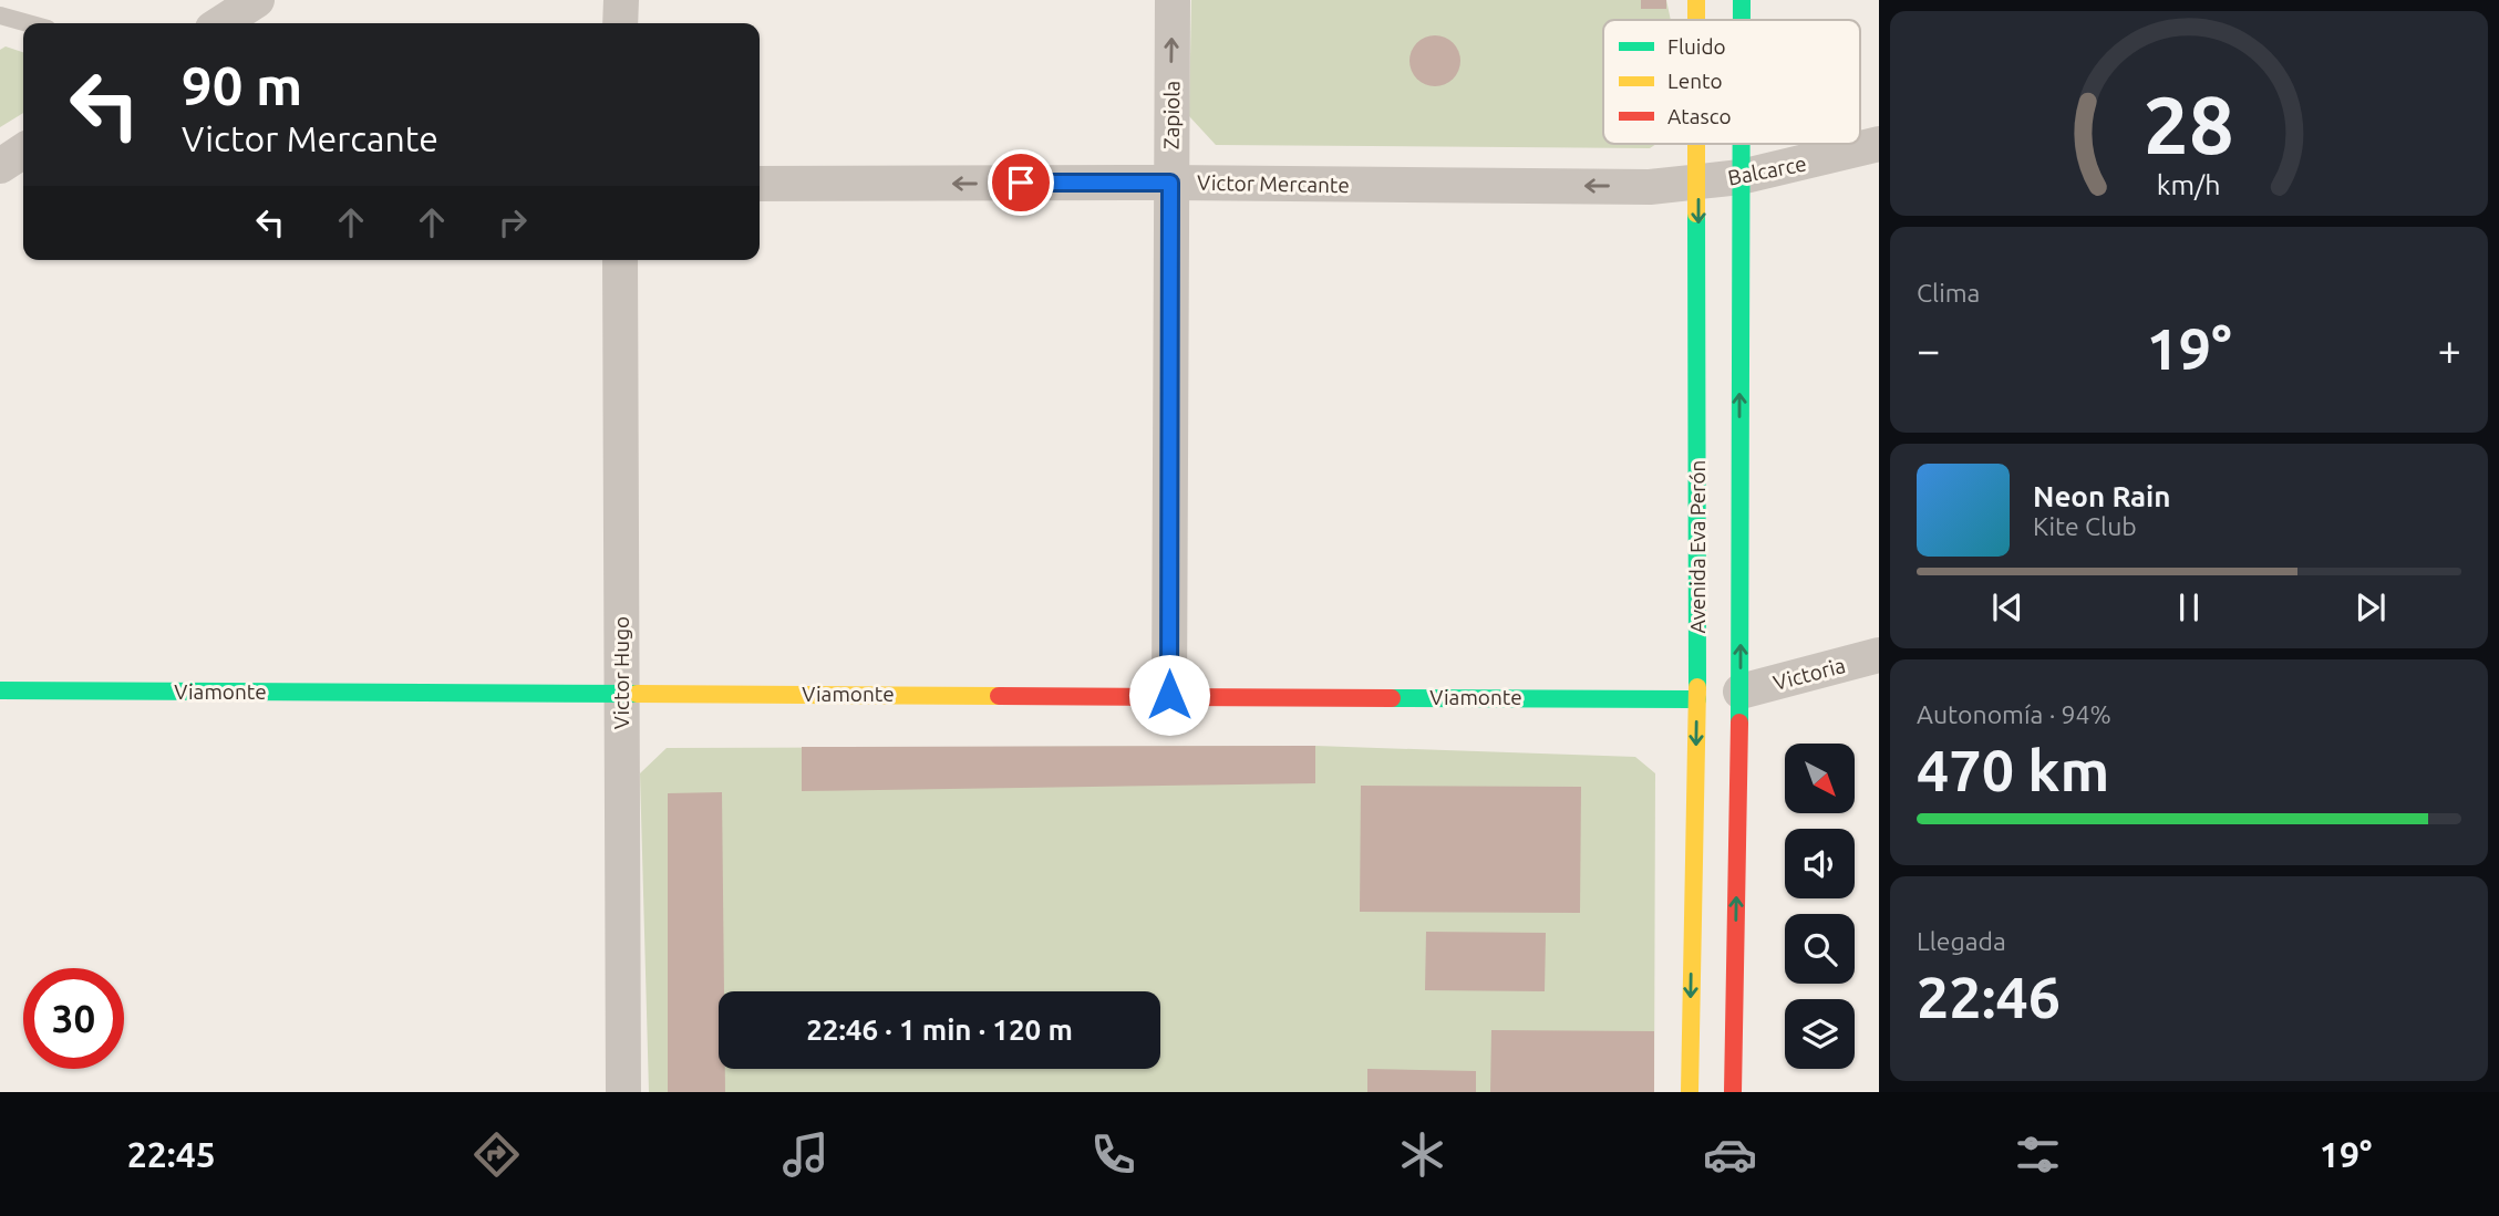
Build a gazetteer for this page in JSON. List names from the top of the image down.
{
  "streets": {
    "main road": ["Avenida Eva Perón", "Viamonte"],
    "street": [
      "Zapiola",
      "Balcarce",
      "Victor Mercante",
      "Victor Hugo",
      "Victoria"
    ]
  },
  "crossings": [
    ["Zapiola", "Victor Mercante"],
    ["Zapiola", "Viamonte"],
    ["Balcarce", "Victor Mercante"],
    ["Balcarce", "Avenida Eva Perón"],
    ["Victor Mercante", "Avenida Eva Perón"],
    ["Avenida Eva Perón", "Victoria"],
    ["Avenida Eva Perón", "Viamonte"],
    ["Victor Hugo", "Viamonte"]
  ],
  "one_way": ["Victor Mercante"],
  "legend": ["Fluido", "Lento", "Atasco"],
  "north": "bottom right",
  "page": {
    "turn": ["90 m", "Victor Mercante"],
    "tile": [
      "Clima",
      ["Autonomía · 94%", "470 km"],
      ["Llegada", "22:46"]
    ],
    "heat": ["−", "19°", "+"],
    "song": ["Neon Rain", "Kite Club"],
    "limit": "30",
    "trip": "22:46 · 1 min · 120 m",
    "tabs": ["22:45", "19°"],
    "gauge": ["28", "km/h"]
  }
}
